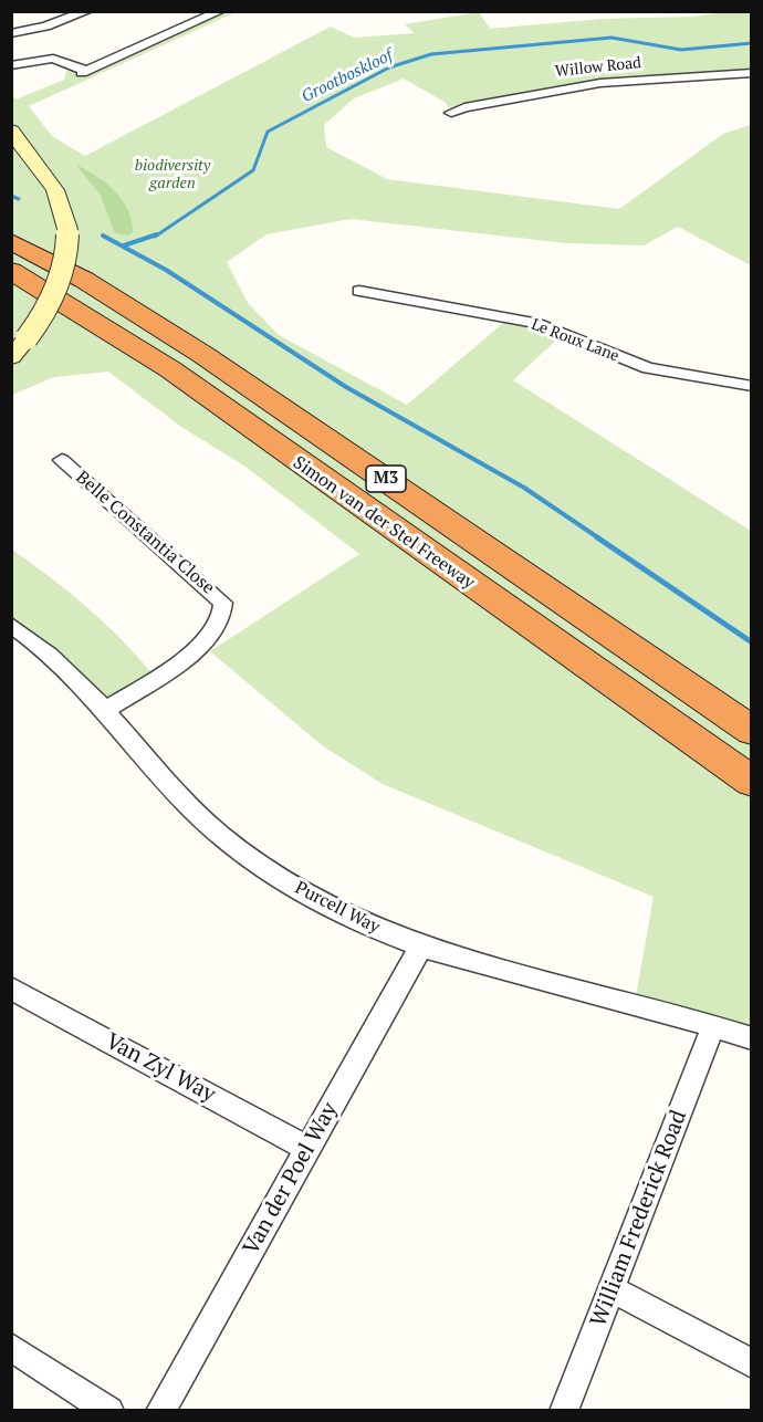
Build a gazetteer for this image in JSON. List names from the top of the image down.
{
  "streets": {
    "highway": ["M3", "Simon van der Stel Freeway"],
    "street": [
      "Willow Road",
      "Le Roux Lane",
      "Belle Constantia Close",
      "Purcell Way",
      "Van Zyl Way",
      "Van der Poel Way",
      "William Frederick Road"
    ]
  },
  "crossings": [
    ["Belle Constantia Close", "Purcell Way"],
    ["Purcell Way", "Van der Poel Way"],
    ["Purcell Way", "William Frederick Road"],
    ["Van Zyl Way", "Van der Poel Way"]
  ],
  "water": ["Grootboskloof"],
  "parks": ["biodiversity garden"]
}
